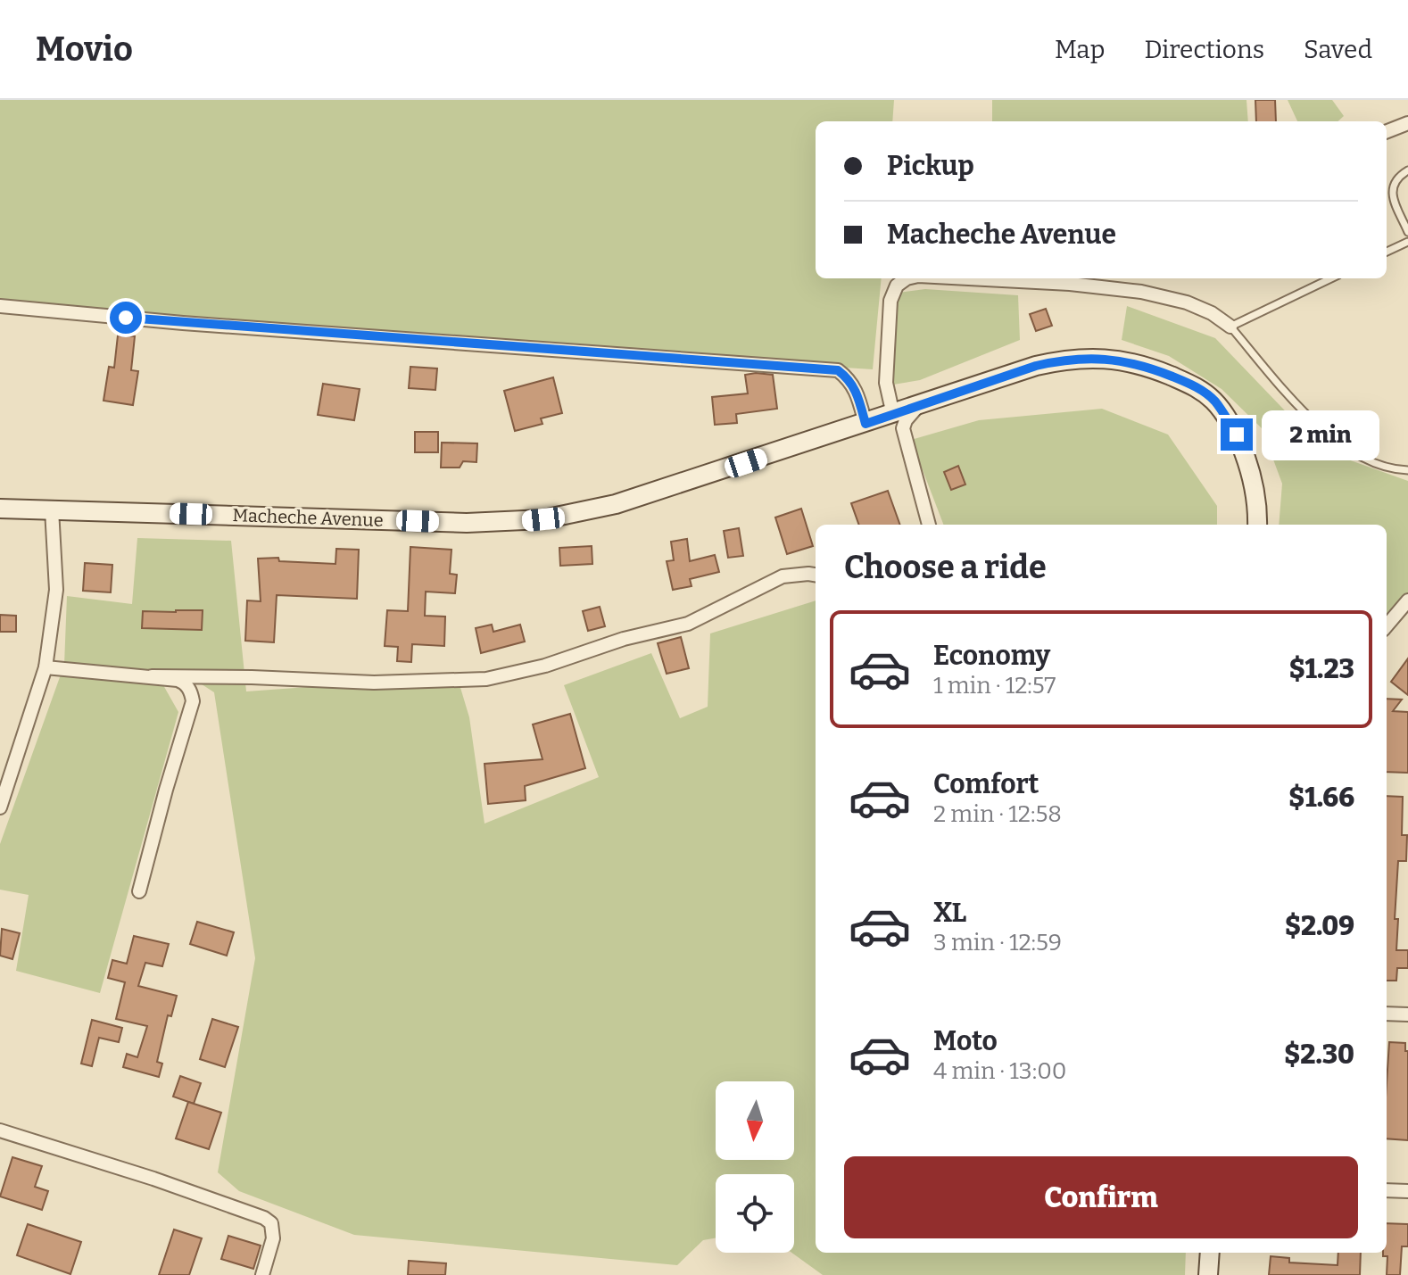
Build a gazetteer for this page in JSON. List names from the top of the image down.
{
  "streets": {
    "main road": ["Macheche Avenue"]
  },
  "north": "bottom",
  "page": {
    "header": "Movio",
    "nav": ["Map", "Directions", "Saved"],
    "banner": ["Pickup", "Macheche Avenue"],
    "bubble": "2 min",
    "heading": "Choose a ride",
    "list": [
      {
        "name": "Economy",
        "note": "1 min · 12:57",
        "value": "$1.23"
      },
      {
        "name": "Comfort",
        "note": "2 min · 12:58",
        "value": "$1.66"
      },
      {
        "name": "XL",
        "note": "3 min · 12:59",
        "value": "$2.09"
      },
      {
        "name": "Moto",
        "note": "4 min · 13:00",
        "value": "$2.30"
      }
    ],
    "buttons": "Confirm"
  }
}
